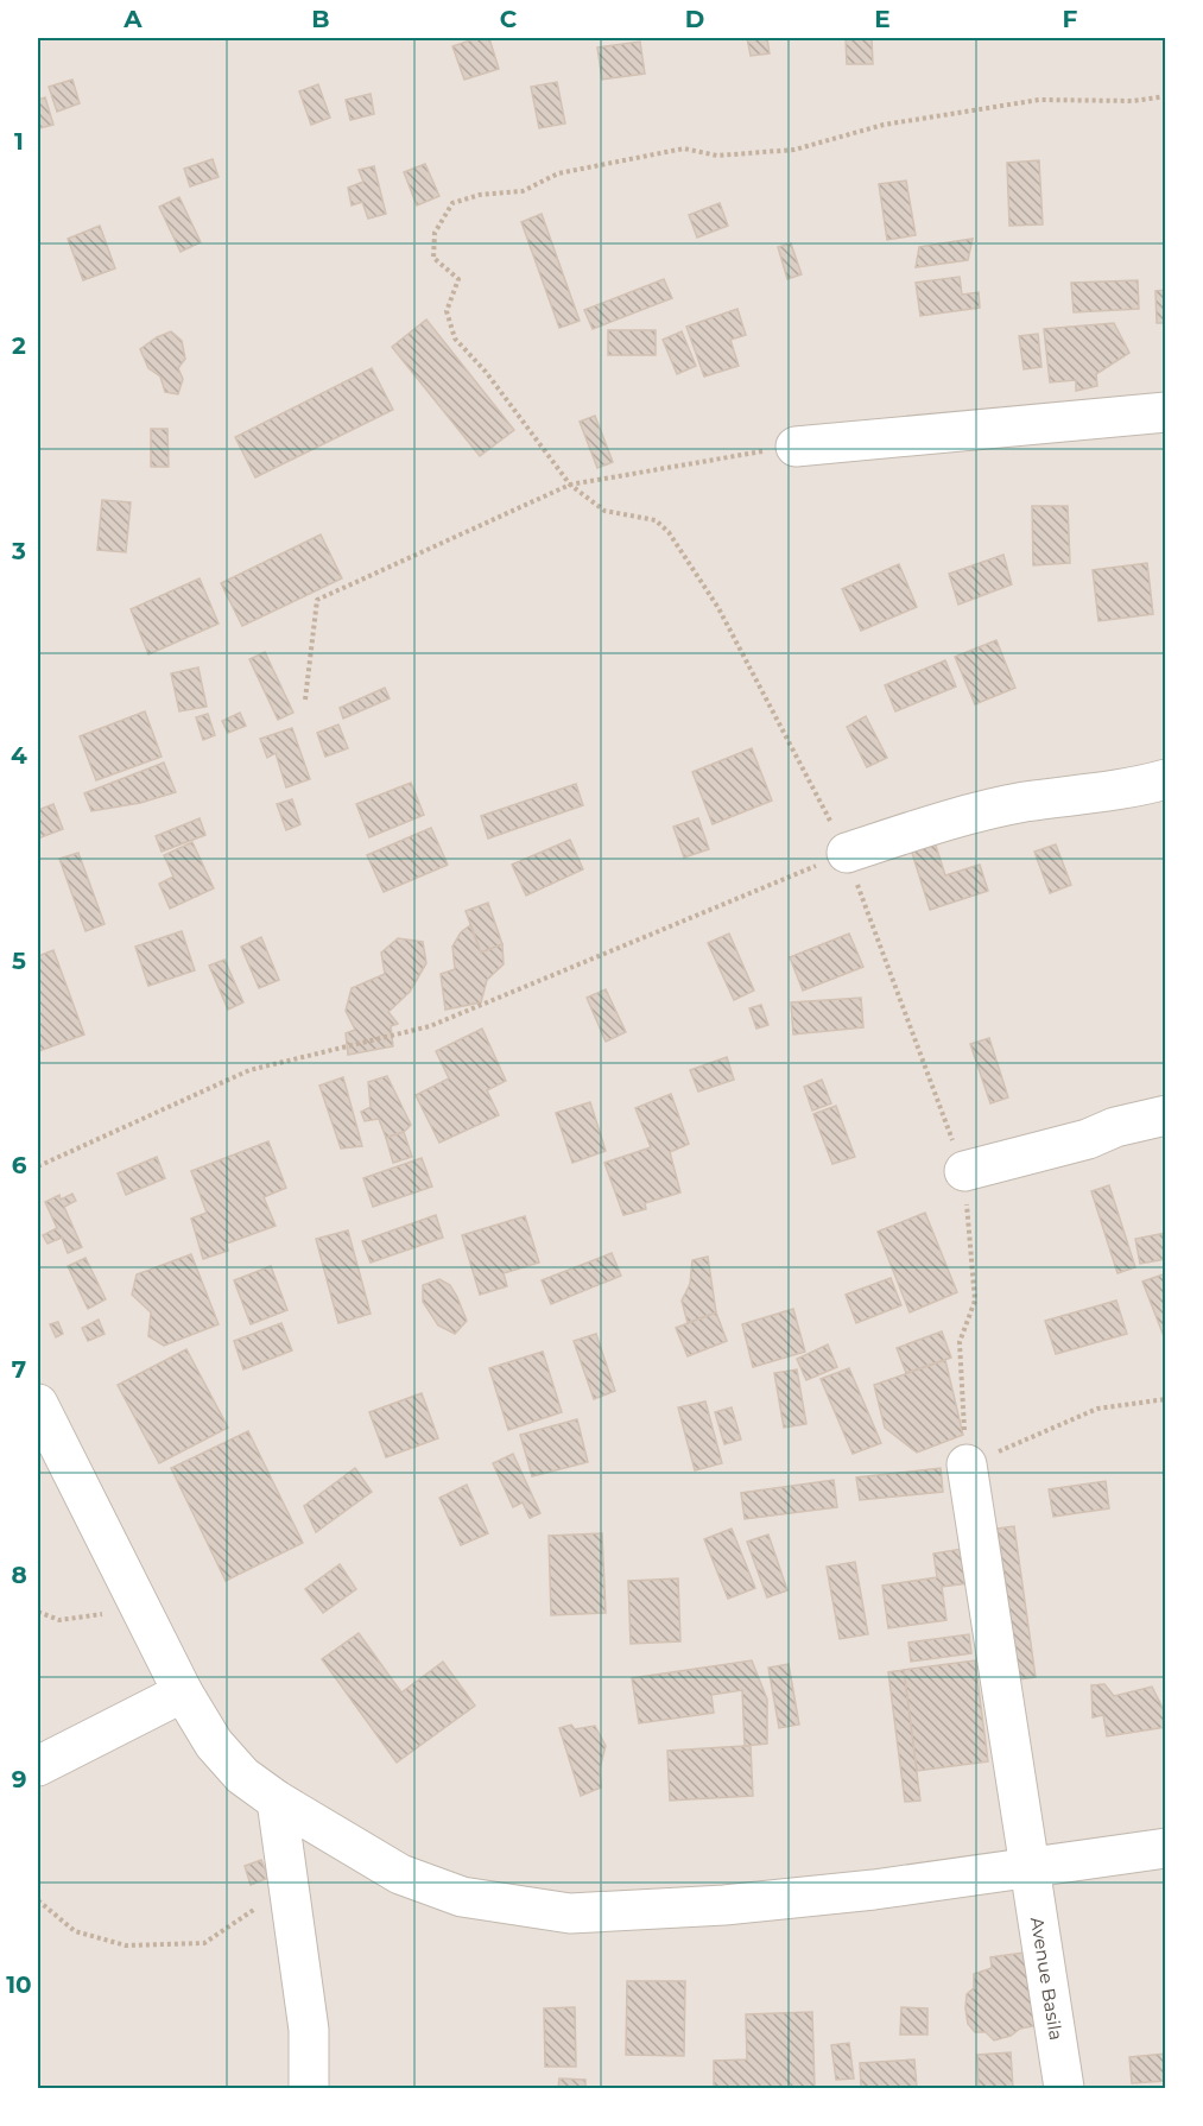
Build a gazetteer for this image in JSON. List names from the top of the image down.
{
  "streets": {
    "street": ["Avenue Basila"]
  },
  "grid": {
    "columns": [
      "A",
      "B",
      "C",
      "D",
      "E",
      "F"
    ],
    "rows": [
      "1",
      "2",
      "3",
      "4",
      "5",
      "6",
      "7",
      "8",
      "9",
      "10"
    ]
  }
}
